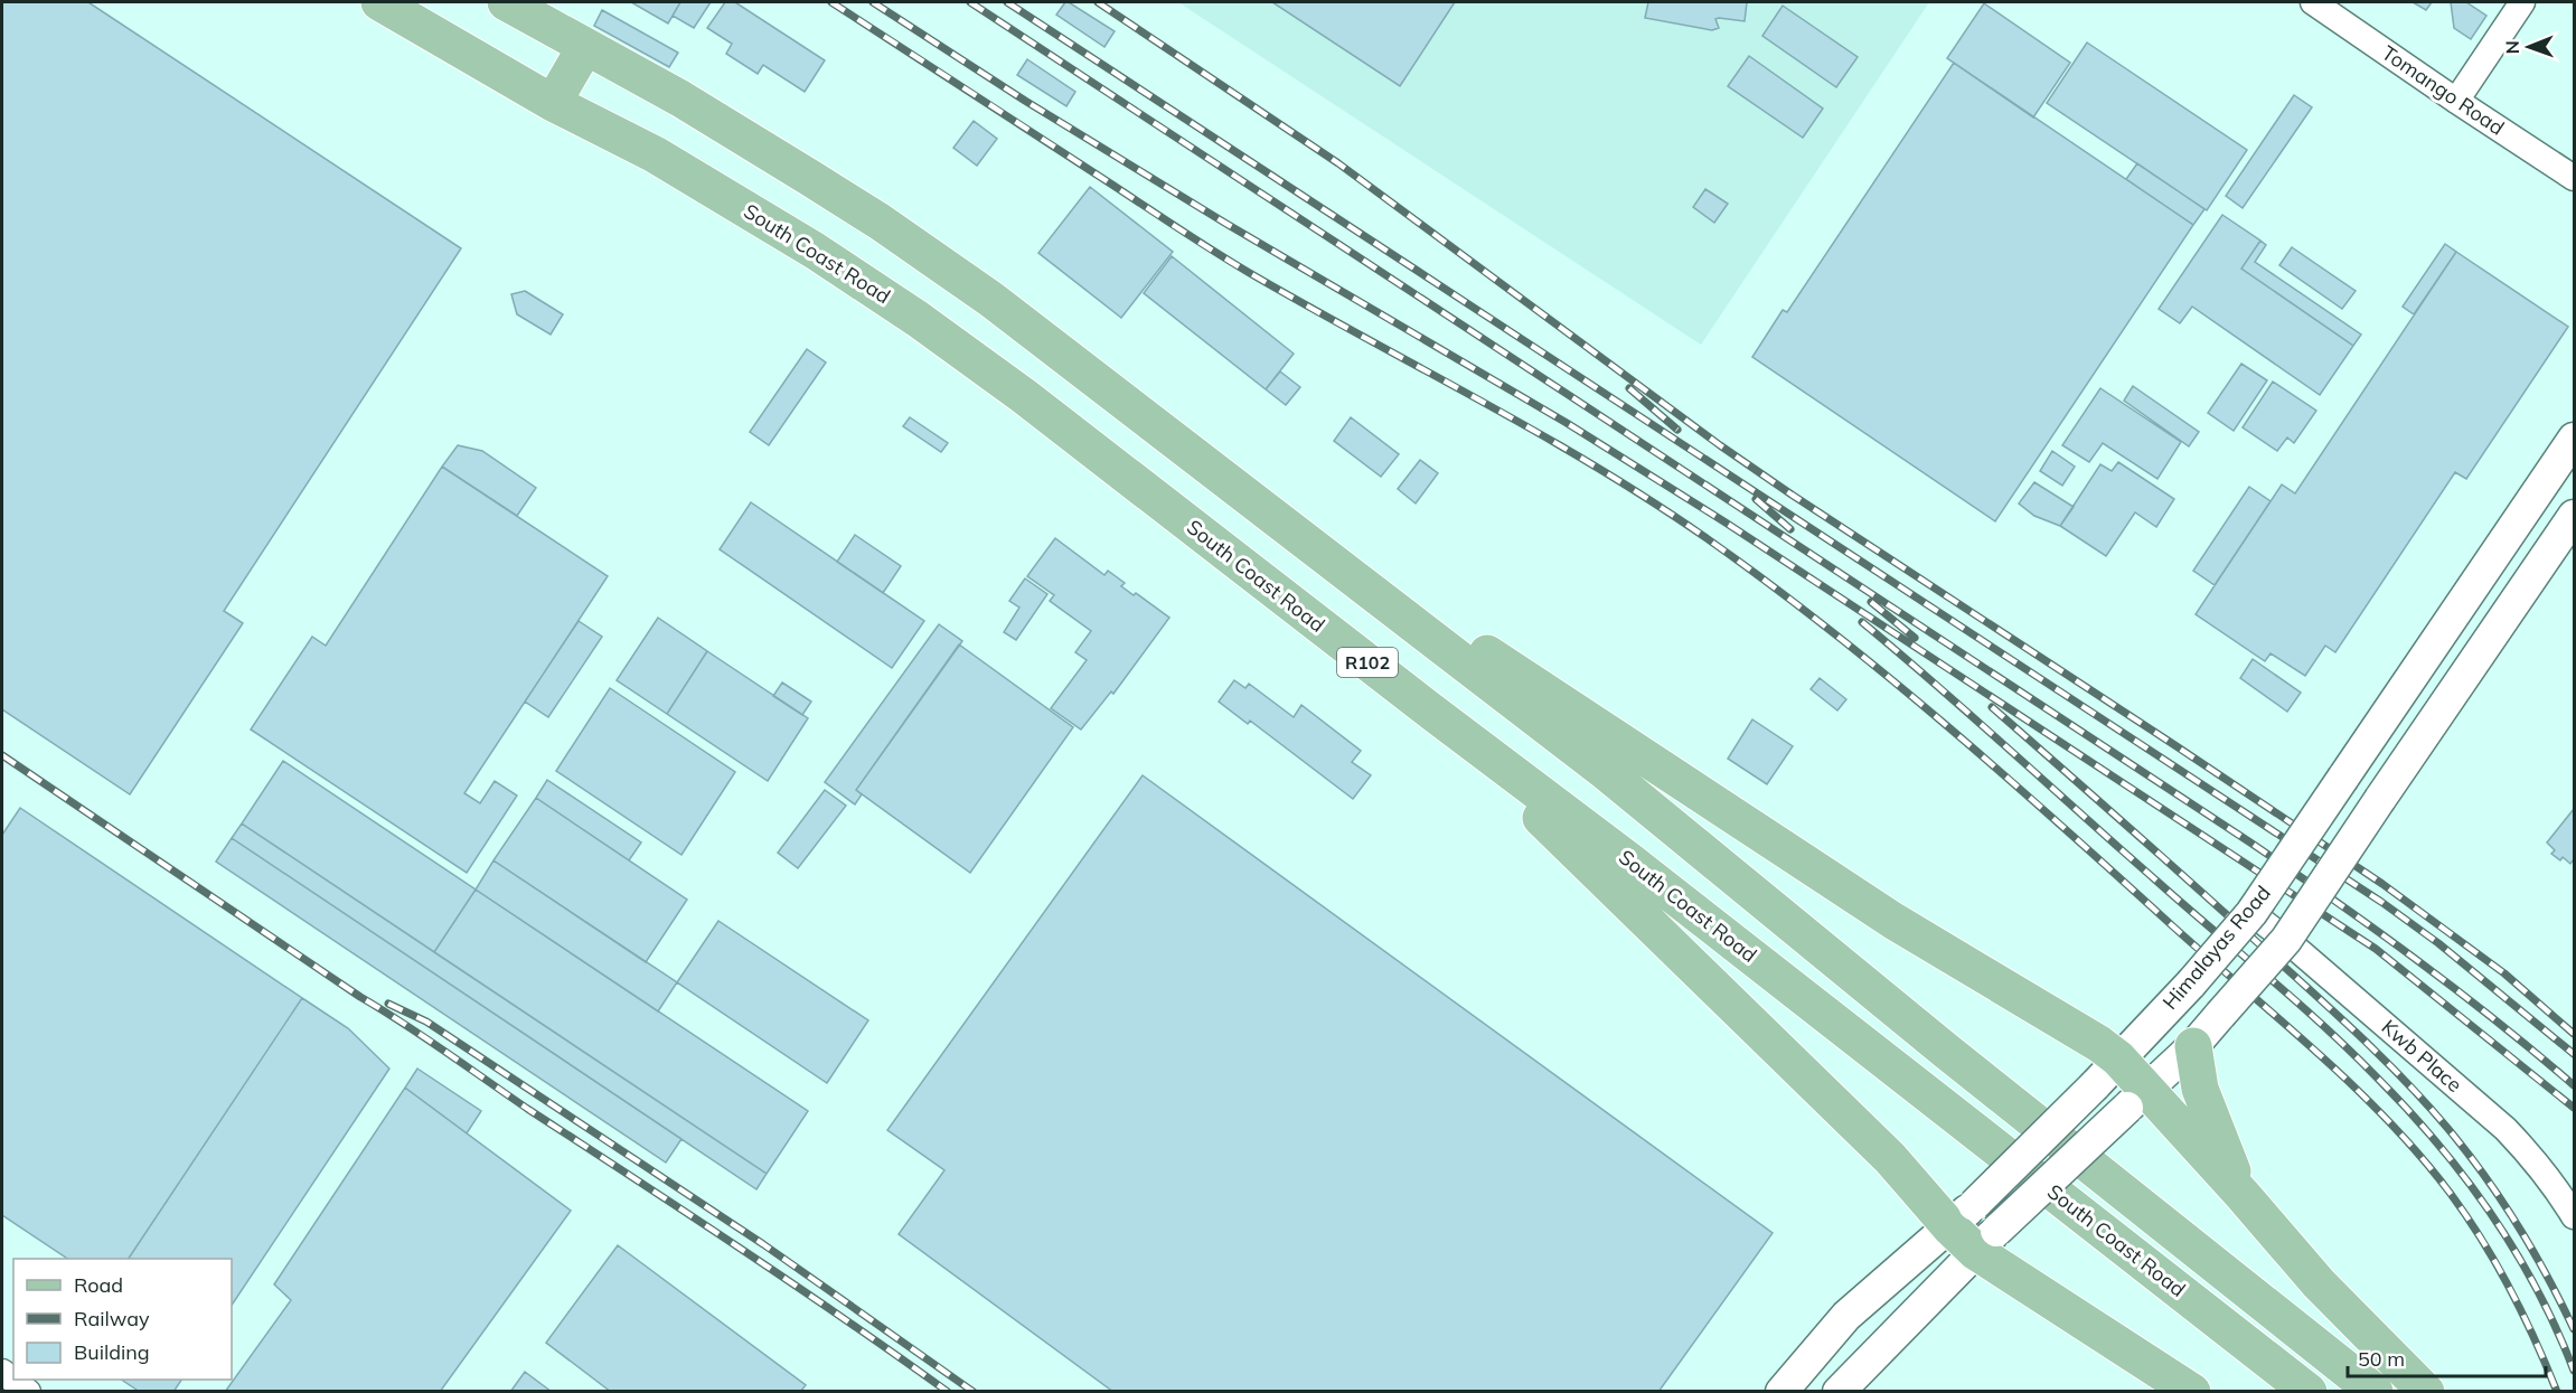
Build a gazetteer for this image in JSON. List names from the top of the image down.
{
  "streets": {
    "main road": ["South Coast Road", "R102"],
    "street": ["Tomango Road", "Himalayas Road", "Kwb Place"]
  },
  "crossings": [
    ["Himalayas Road", "Kwb Place"]
  ],
  "legend": ["Road", "Railway", "Building"],
  "scale_bar": "50 m",
  "north": "left"
}
